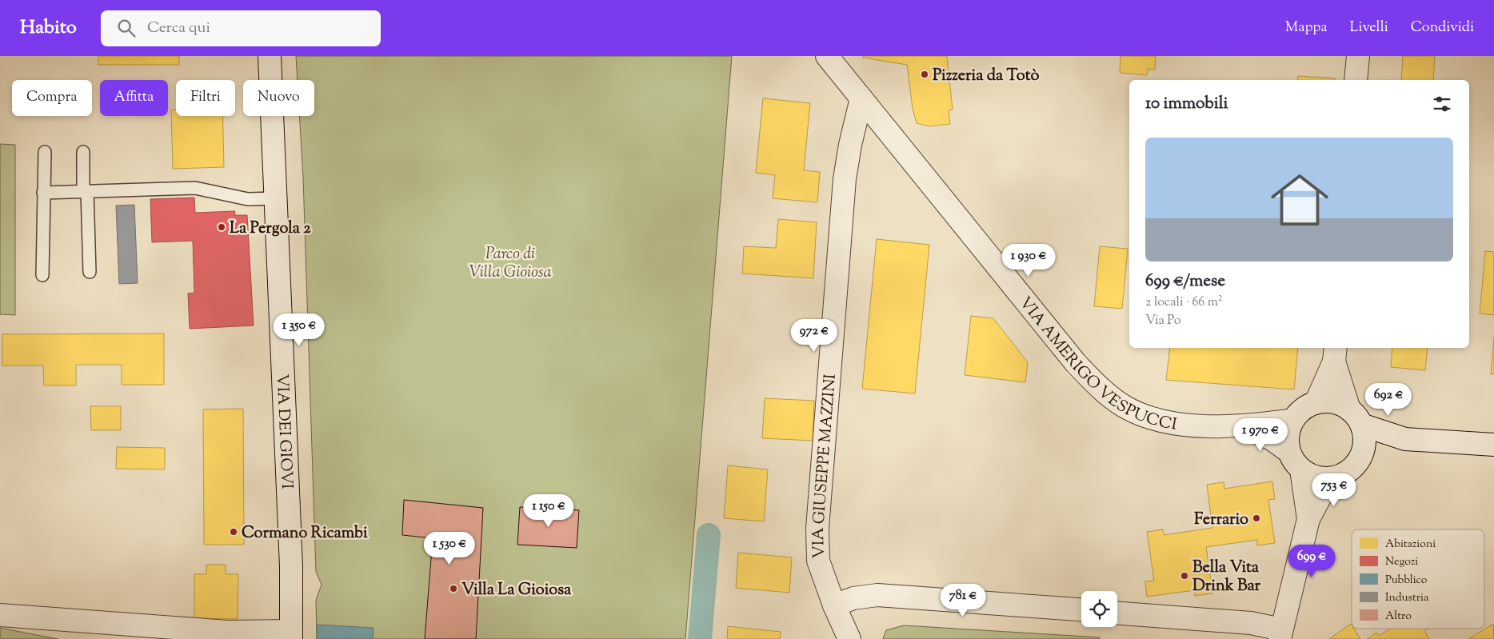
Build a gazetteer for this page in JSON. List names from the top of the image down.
{
  "streets": {
    "street": ["VIA AMERIGO VESPUCCI", "VIA DEI GIOVI", "VIA GIUSEPPE MAZZINI"]
  },
  "crossings": [
    ["VIA AMERIGO VESPUCCI", "VIA GIUSEPPE MAZZINI"]
  ],
  "parks": ["Parco di Villa Gioiosa"],
  "places": [
    "Pizzeria da Totò",
    "La Pergola 2",
    "Ferrario",
    "Cormano Ricambi",
    "Bella Vita Drink Bar",
    "Villa La Gioiosa"
  ],
  "legend": [
    "Abitazioni",
    "Negozi",
    "Pubblico",
    "Industria",
    "Altro"
  ],
  "page": {
    "header": "Habito",
    "search": "Cerca qui",
    "nav": ["Mappa", "Livelli", "Condividi"],
    "chip": [
      "Compra",
      "Affitta",
      "Filtri",
      "Nuovo"
    ],
    "heading": "10 immobili",
    "list": [
      {
        "name": "699 €/mese",
        "note": "2 locali · 66 m² · Via Po"
      }
    ],
    "price": [
      "1 930 €",
      "1 350 €",
      "972 €",
      "692 €",
      "1 970 €",
      "753 €",
      "1 150 €",
      "1 530 €",
      "699 €",
      "781 €"
    ]
  }
}
